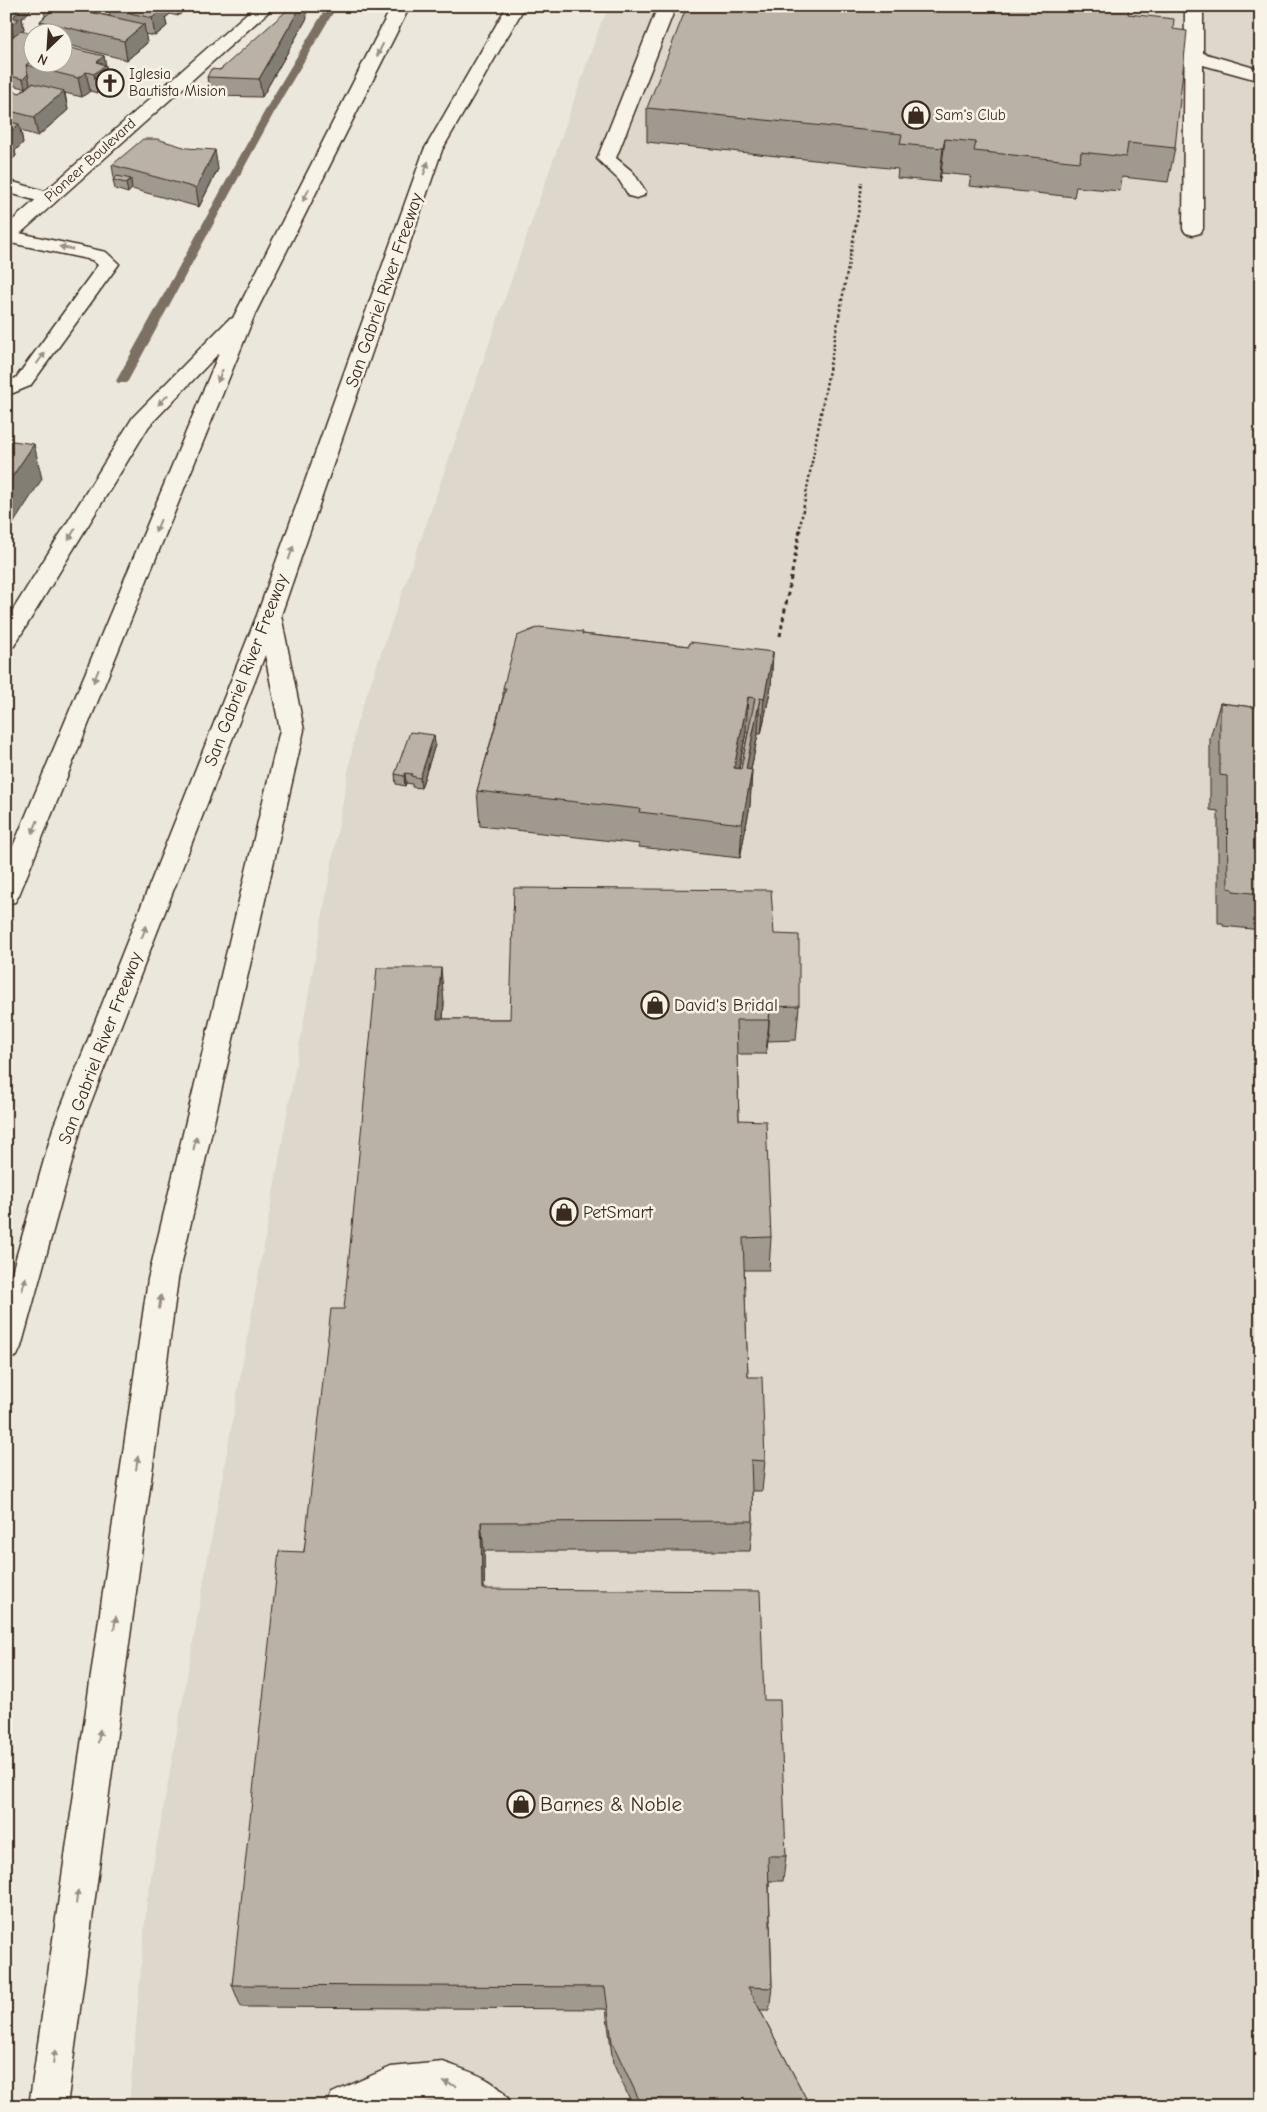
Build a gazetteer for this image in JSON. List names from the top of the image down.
{
  "streets": {
    "main road": ["Pioneer Boulevard", "San Gabriel River Freeway"]
  },
  "places": {
    "church": ["Iglesia Bautista Mision"],
    "shop": [
      "Sam's Club",
      "David's Bridal",
      "PetSmart",
      "Barnes & Noble"
    ]
  },
  "north": "bottom left"
}
